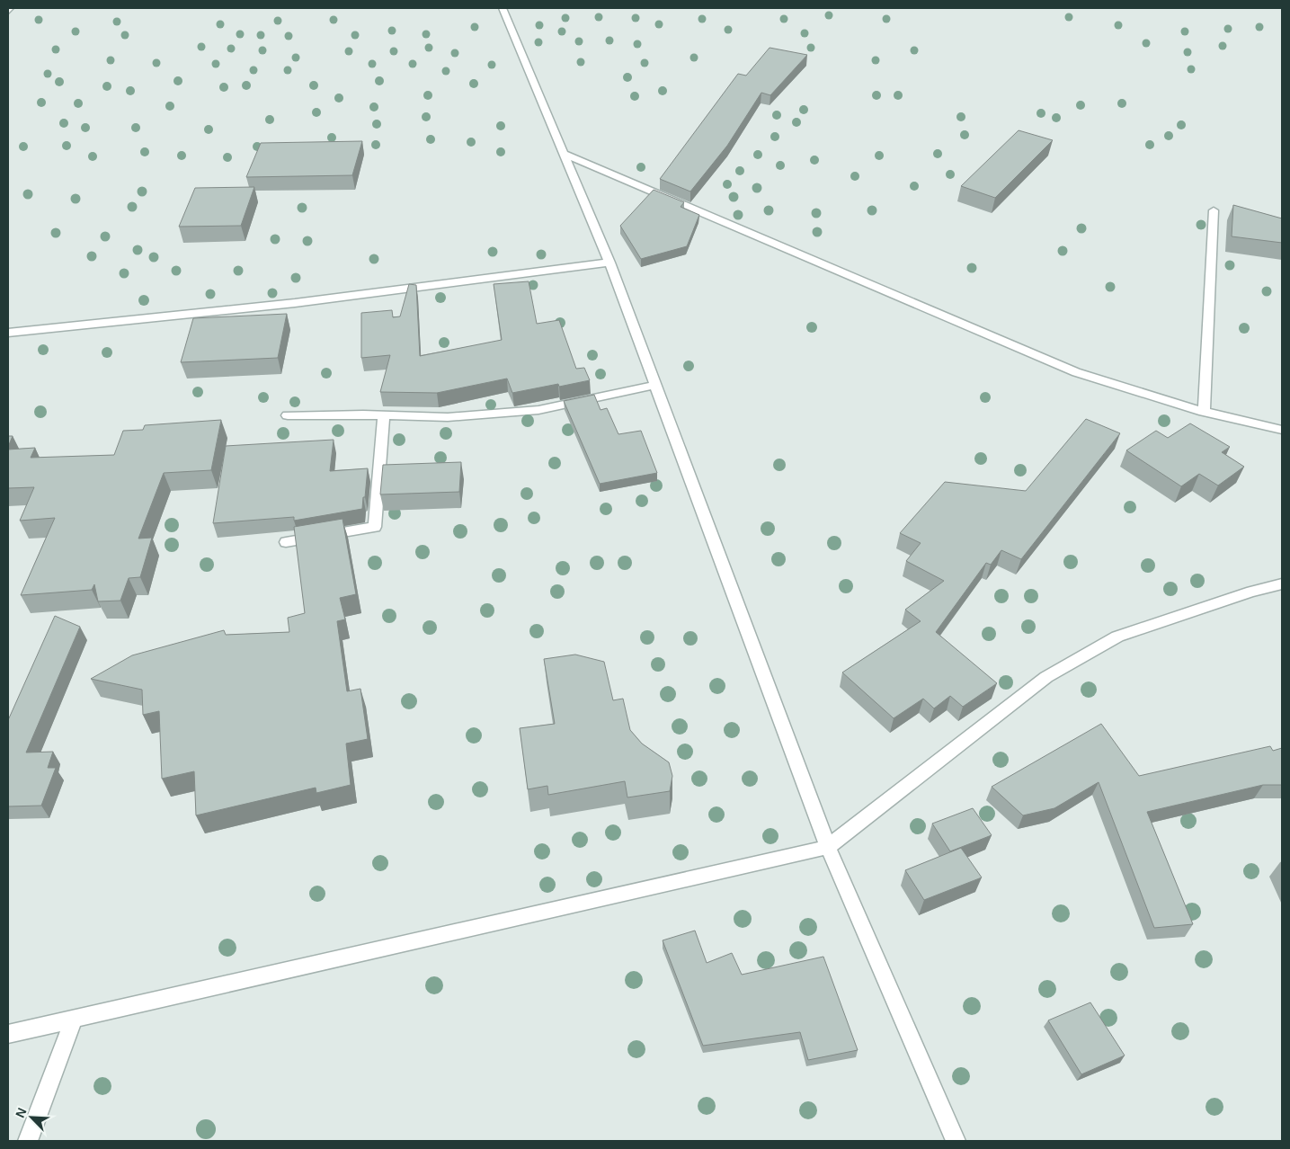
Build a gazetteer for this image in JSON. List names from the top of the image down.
{
  "north": "top left"
}
